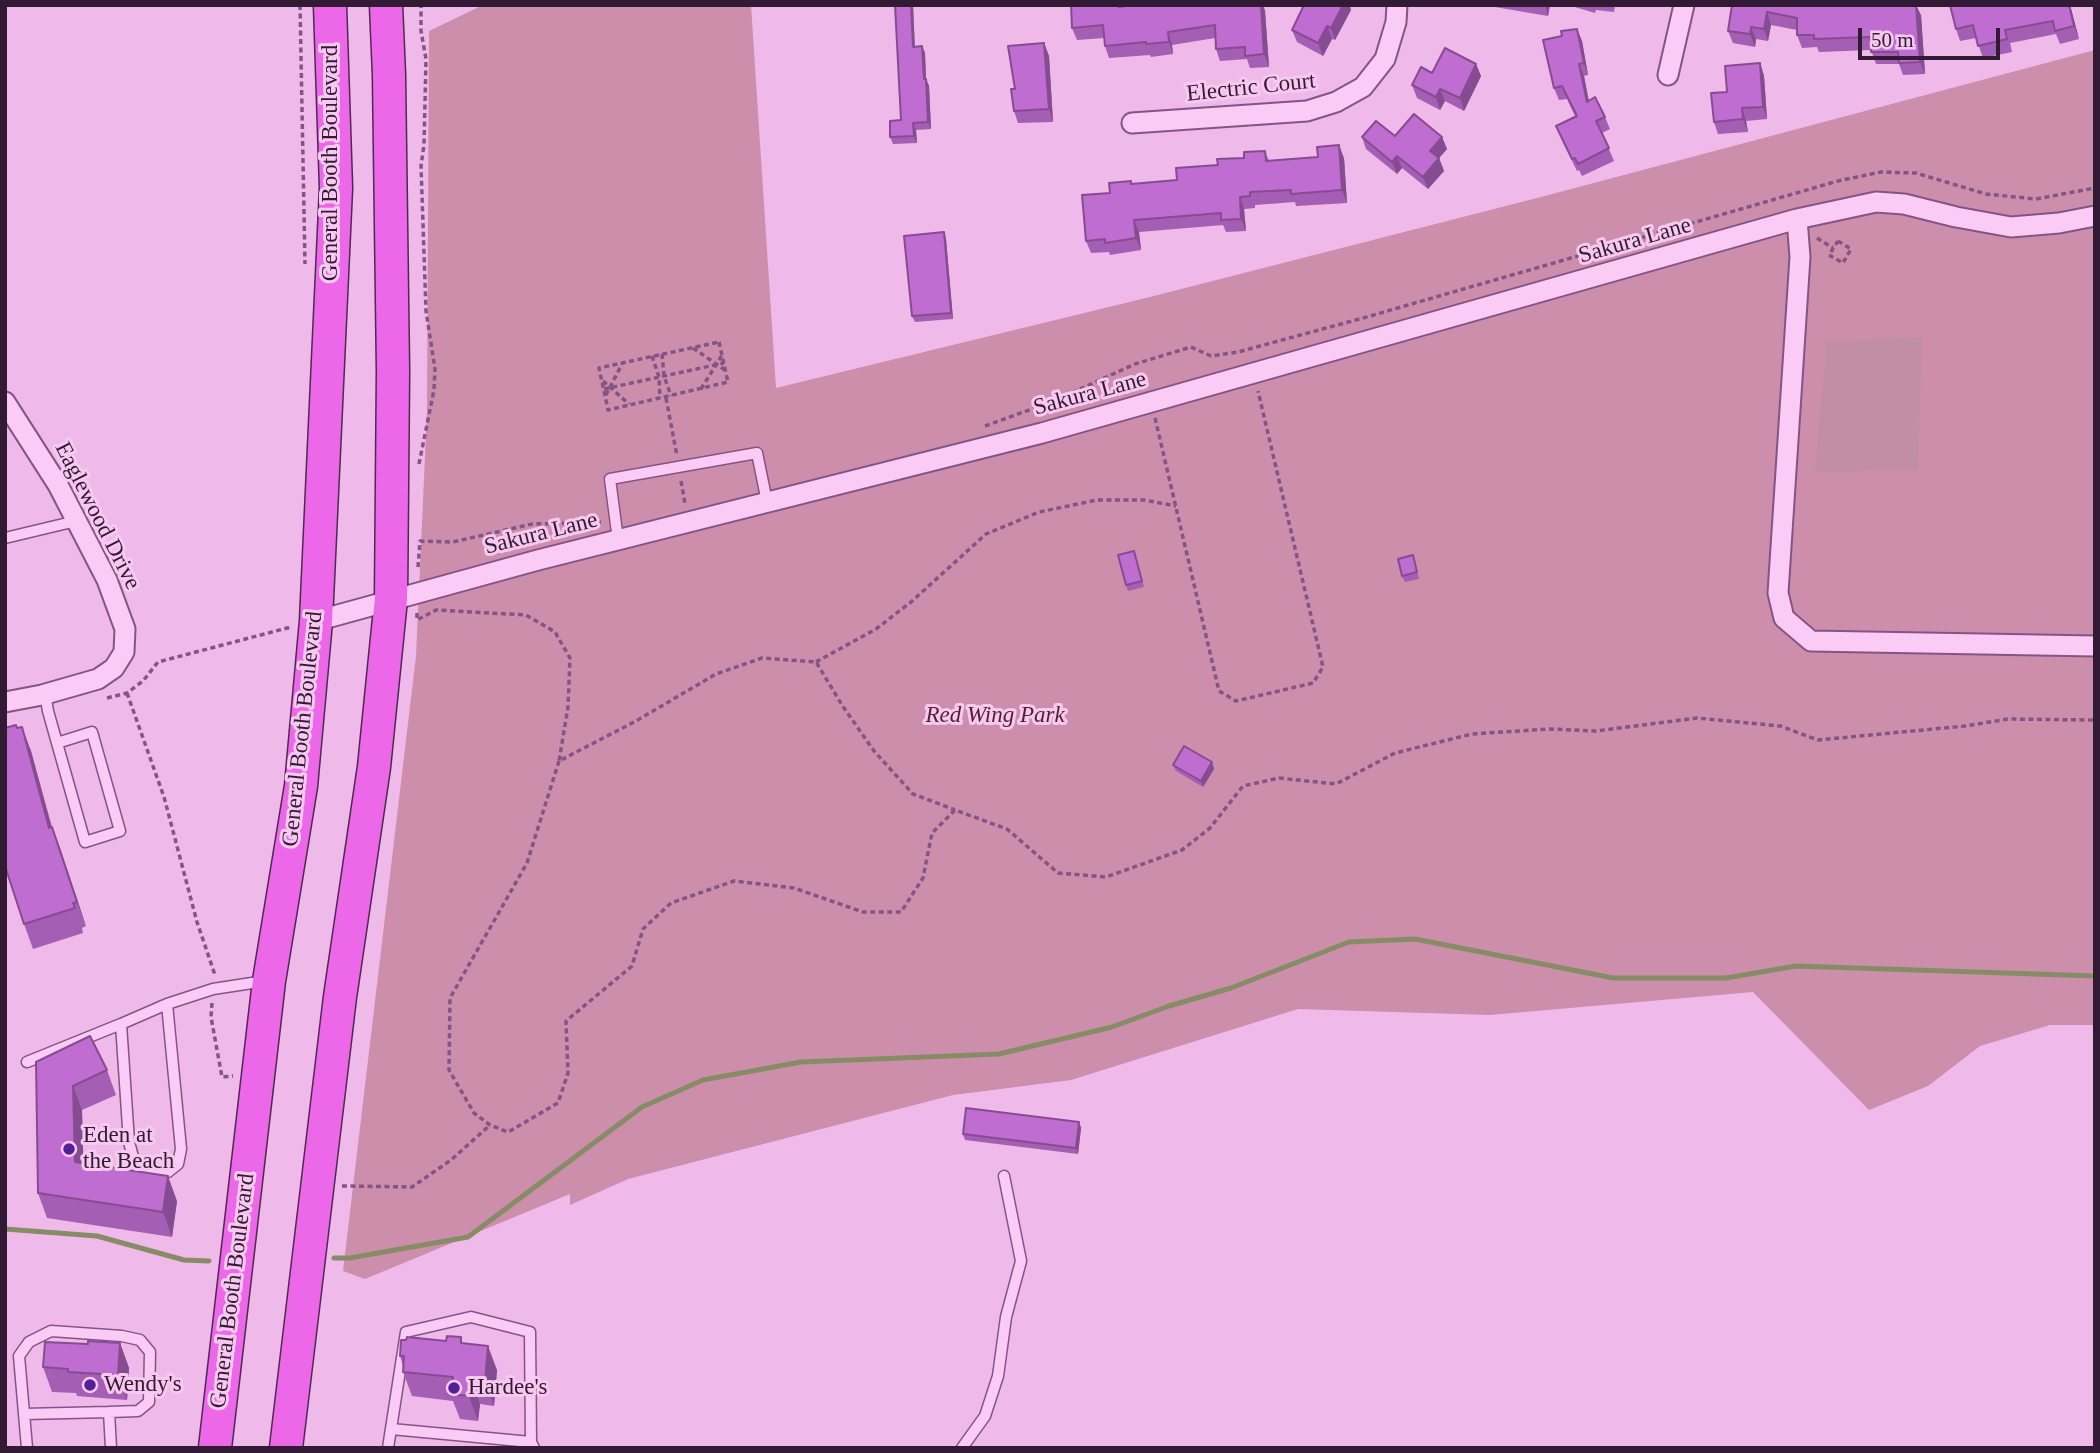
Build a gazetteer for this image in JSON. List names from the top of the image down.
{
  "streets": {
    "highway": ["General Booth Boulevard"],
    "street": ["Electric Court", "Sakura Lane", "Eaglewood Drive"]
  },
  "crossings": [
    ["General Booth Boulevard", "Sakura Lane"]
  ],
  "parks": ["Red Wing Park"],
  "places": ["Eden at the Beach", "Wendy's", "Hardee's"],
  "scale_bar": "50 m"
}
